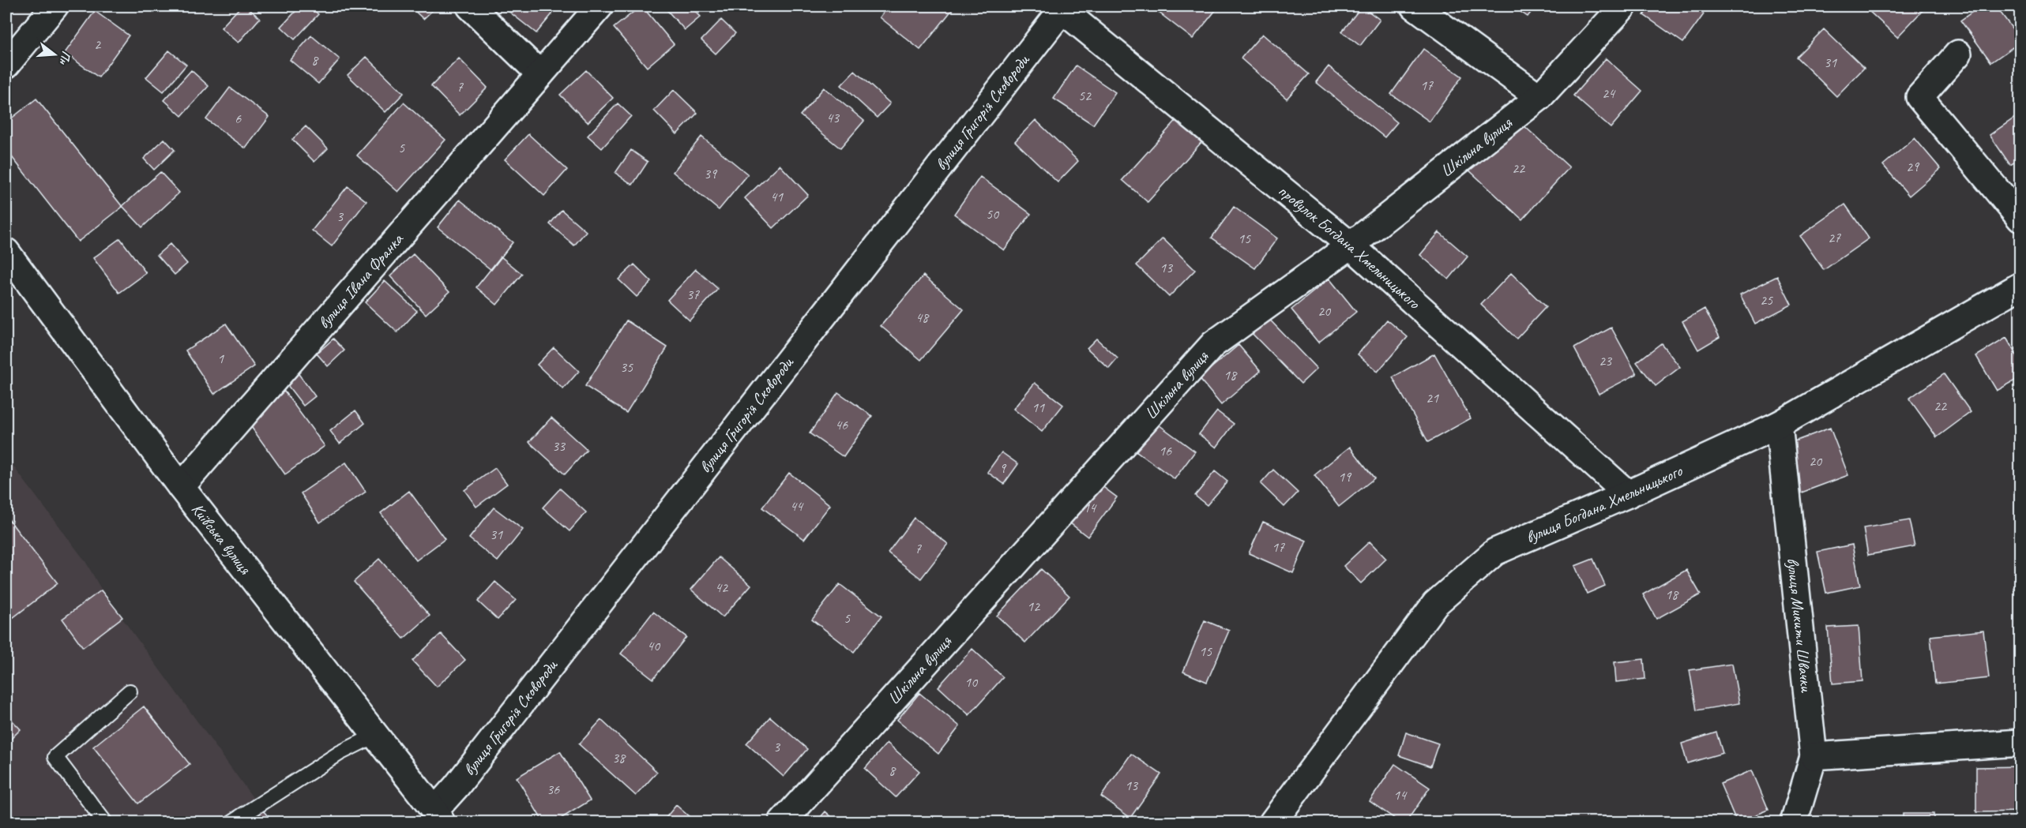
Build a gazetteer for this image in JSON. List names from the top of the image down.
{
  "streets": {
    "street": [
      "вулиця Григорія Сковороди",
      "Шкільна вулиця",
      "провулок Богдана Хмельницького",
      "вулиця Івана Франка",
      "вулиця Богдана Хмельницького",
      "Київська вулиця",
      "вулиця Микити Швачки"
    ]
  },
  "crossings": [
    ["вулиця Григорія Сковороди", "провулок Богдана Хмельницького"],
    ["вулиця Григорія Сковороди", "Київська вулиця"],
    ["Шкільна вулиця", "провулок Богдана Хмельницького"],
    ["провулок Богдана Хмельницького", "вулиця Богдана Хмельницького"],
    ["вулиця Івана Франка", "Київська вулиця"],
    ["вулиця Богдана Хмельницького", "вулиця Микити Швачки"]
  ],
  "house_numbers": [
    "2",
    "8",
    "31",
    "17",
    "7",
    "24",
    "52",
    "43",
    "6",
    "5",
    "29",
    "22",
    "39",
    "41",
    "50",
    "3",
    "27",
    "15",
    "13",
    "37",
    "25",
    "20",
    "48",
    "1",
    "23",
    "35",
    "18",
    "21",
    "22",
    "11",
    "46",
    "33",
    "16",
    "20",
    "9",
    "19",
    "44",
    "14",
    "31",
    "17",
    "7",
    "42",
    "18",
    "12",
    "5",
    "40",
    "15",
    "10",
    "3",
    "38",
    "8",
    "13",
    "36",
    "14"
  ],
  "north": "right"
}
